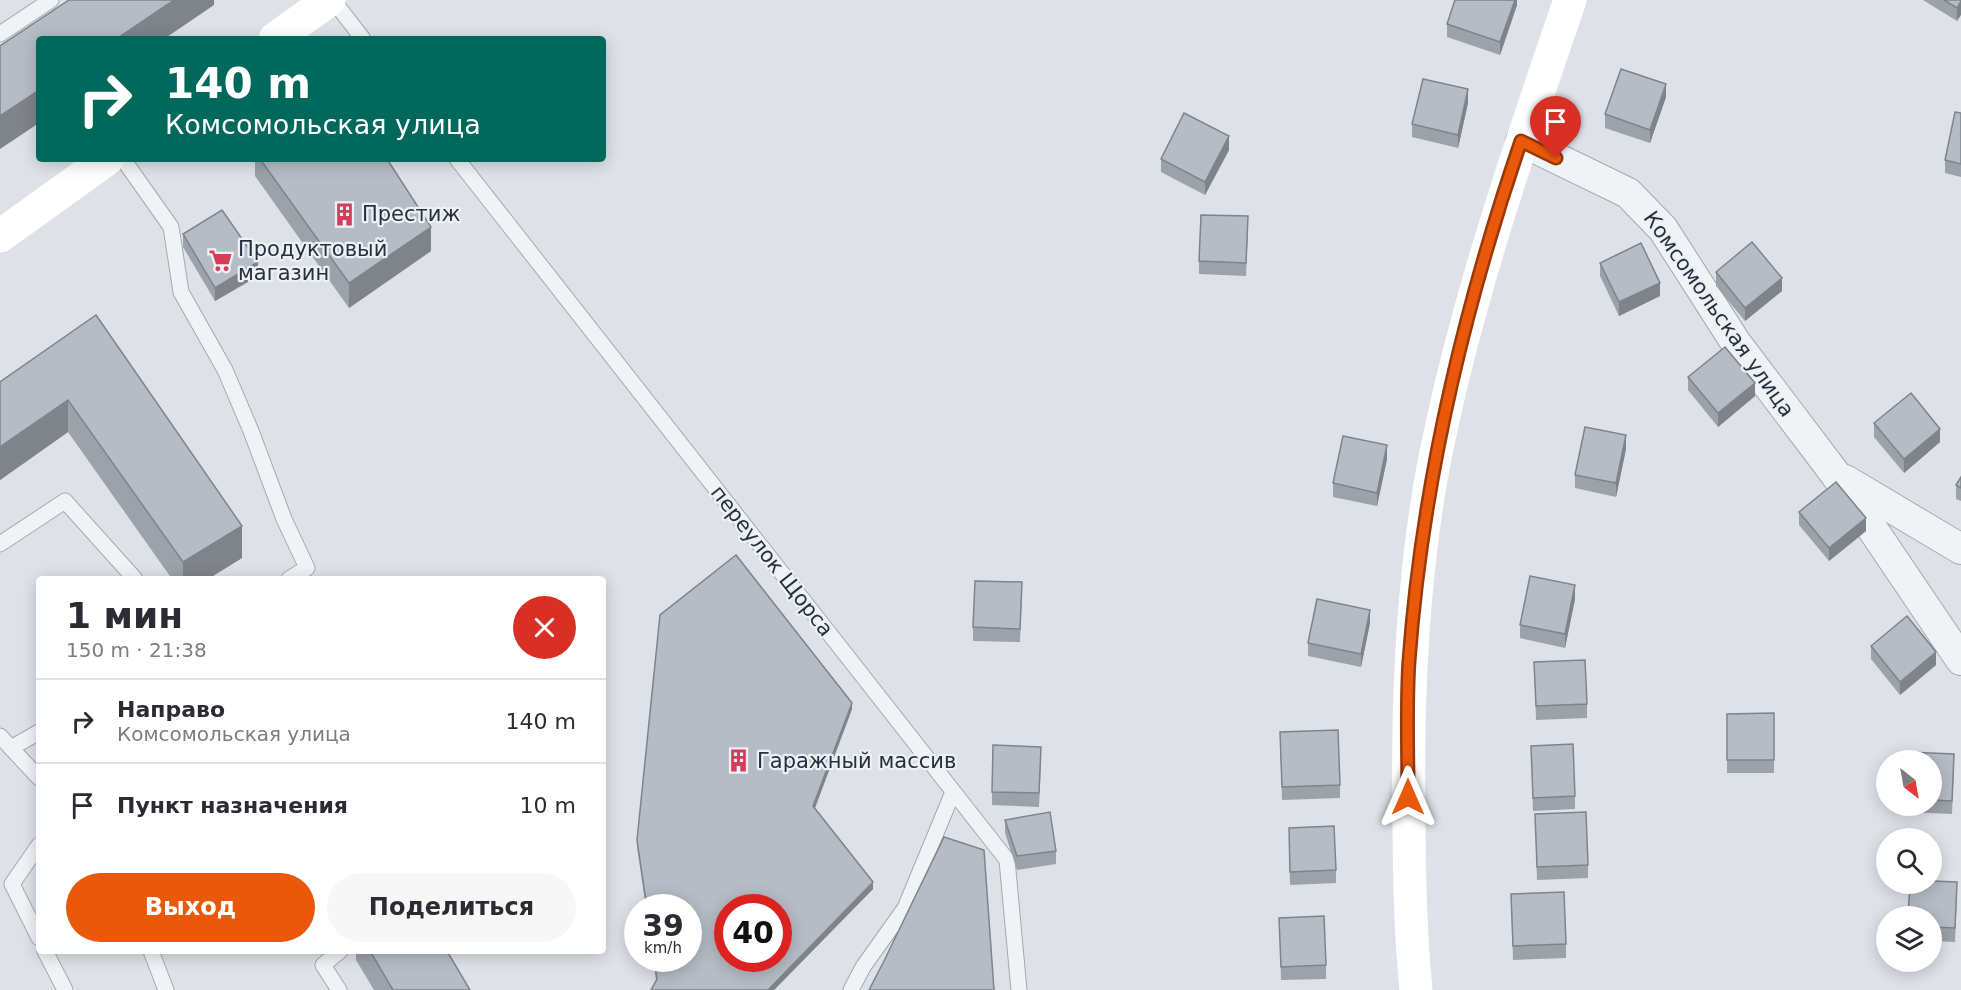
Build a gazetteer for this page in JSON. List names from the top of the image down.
{
  "streets": {
    "street": ["Комсомольская улица"],
    "lane": ["переулок Щорса"]
  },
  "places": {
    "building": ["Престиж", "Гаражный массив"],
    "supermarket": ["Продуктовый магазин"]
  },
  "north": "bottom right",
  "page": {
    "turn": ["140 m", "Комсомольская улица"],
    "heading": ["1 мин", "150 m · 21:38"],
    "list": [
      {
        "name": "Направо",
        "note": "Комсомольская улица",
        "value": "140 m"
      },
      {
        "name": "Пункт назначения",
        "value": "10 m"
      }
    ],
    "buttons": ["Выход", "Поделиться"],
    "speed": "39 km/h",
    "limit": "40"
  }
}
